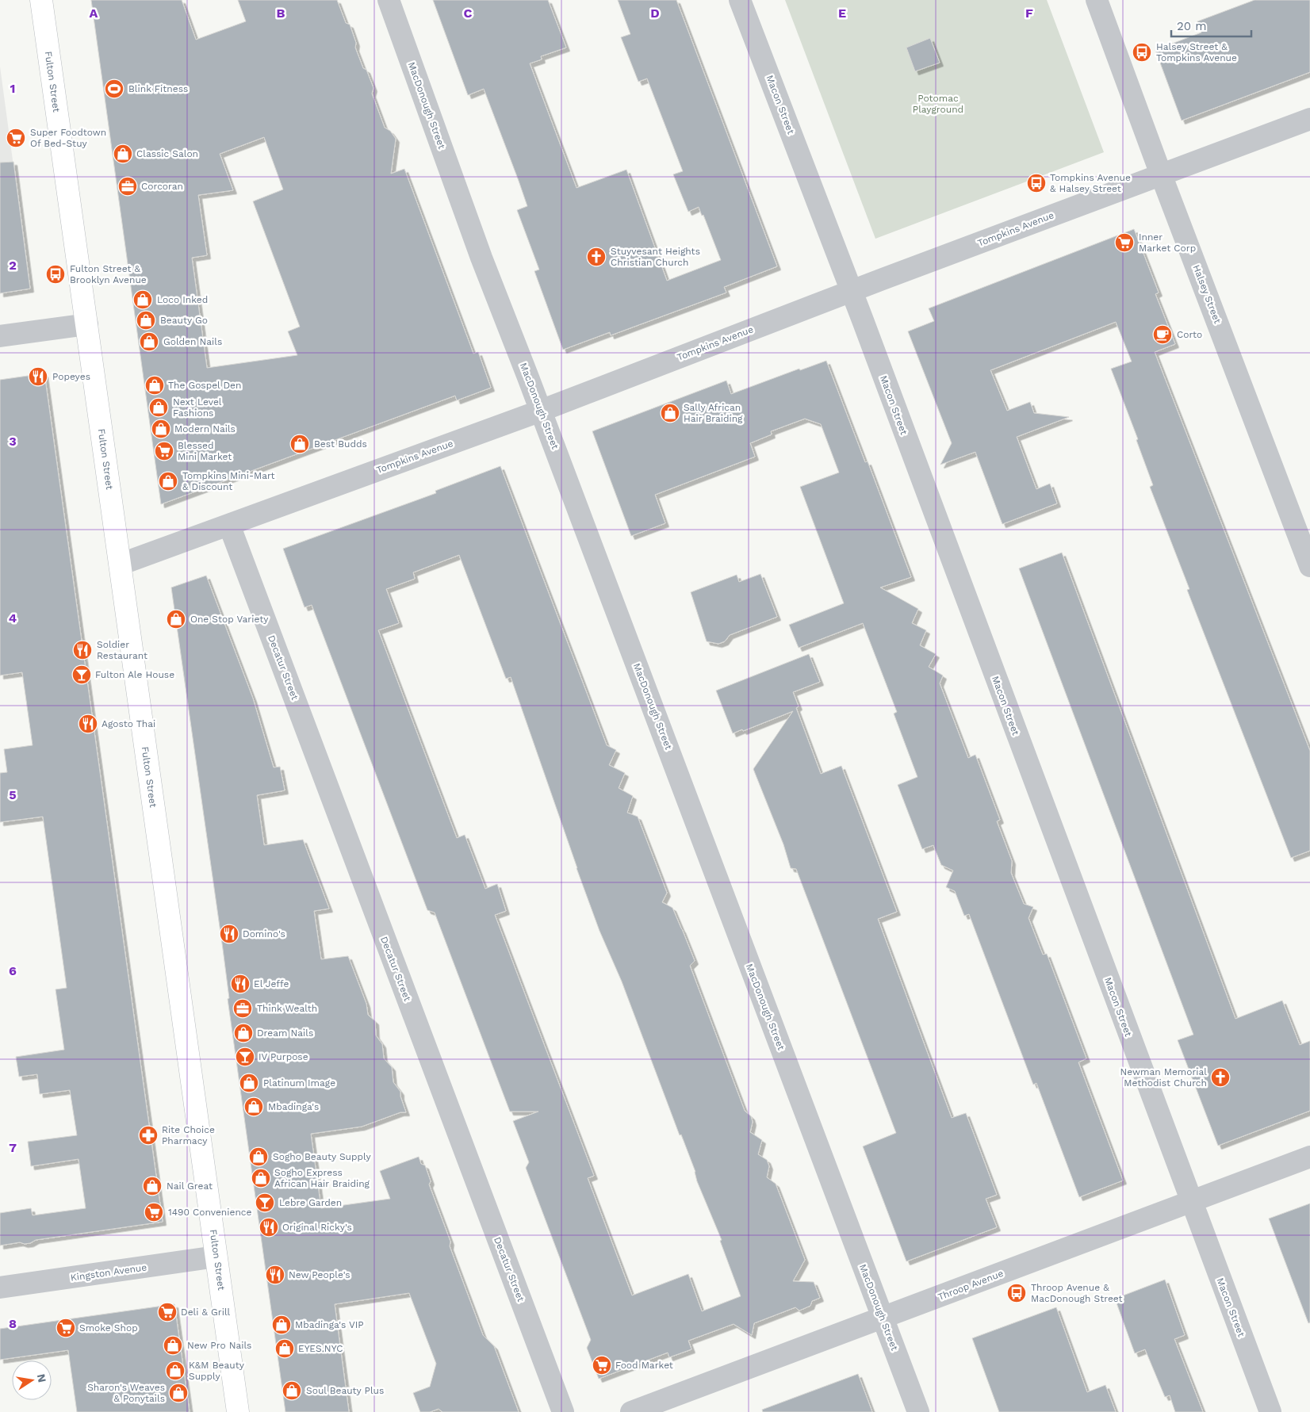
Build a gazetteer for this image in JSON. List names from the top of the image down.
{
  "streets": {
    "main road": ["Fulton Street"],
    "street": [
      "Macon Street",
      "MacDonough Street",
      "Tompkins Avenue",
      "Halsey Street",
      "Decatur Street",
      "Kingston Avenue",
      "Throop Avenue"
    ]
  },
  "crossings": [
    ["Fulton Street", "Tompkins Avenue"],
    ["Fulton Street", "Kingston Avenue"],
    ["Macon Street", "Tompkins Avenue"],
    ["Macon Street", "Throop Avenue"],
    ["MacDonough Street", "Tompkins Avenue"],
    ["MacDonough Street", "Throop Avenue"],
    ["Tompkins Avenue", "Halsey Street"],
    ["Tompkins Avenue", "Decatur Street"]
  ],
  "parks": ["Potomac Playground"],
  "places": {
    "bus stop": [
      "Halsey Street & Tompkins Avenue",
      "Tompkins Avenue & Halsey Street",
      "Fulton Street & Brooklyn Avenue",
      "Throop Avenue & MacDonough Street"
    ],
    "sports": ["Blink Fitness"],
    "supermarket": [
      "Super Foodtown Of Bed-Stuy",
      "Inner Market Corp",
      "Blessed Mini Market",
      "1490 Convenience",
      "Deli & Grill",
      "Smoke Shop",
      "Food Market"
    ],
    "shop": [
      "Classic Salon",
      "Loco Inked",
      "Beauty Go",
      "Golden Nails",
      "The Gospel Den",
      "Next Level Fashions",
      "Sally African Hair Braiding",
      "Modern Nails",
      "Best Budds",
      "Tompkins Mini-Mart & Discount",
      "One Stop Variety",
      "Dream Nails",
      "Platinum Image",
      "Mbadinga's",
      "Sogho Beauty Supply",
      "Sogho Express African Hair Braiding",
      "Nail Great",
      "Mbadinga's VIP",
      "New Pro Nails",
      "EYES.NYC",
      "K&M Beauty Supply",
      "Soul Beauty Plus",
      "Sharon's Weaves & Ponytails"
    ],
    "office": ["Corcoran", "Think Wealth"],
    "church": ["Stuyvesant Heights Christian Church", "Newman Memorial Methodist Church"],
    "cafe": ["Corto"],
    "restaurant": [
      "Popeyes",
      "Soldier Restaurant",
      "Agosto Thai",
      "Domino's",
      "El Jeffe",
      "Original Ricky's",
      "New People's"
    ],
    "bar": ["Fulton Ale House", "IV Purpose", "Lebre Garden"],
    "pharmacy": ["Rite Choice Pharmacy"]
  },
  "scale_bar": "20 m",
  "north": "right",
  "grid": {
    "columns": [
      "A",
      "B",
      "C",
      "D",
      "E",
      "F"
    ],
    "rows": [
      "1",
      "2",
      "3",
      "4",
      "5",
      "6",
      "7",
      "8"
    ]
  }
}
